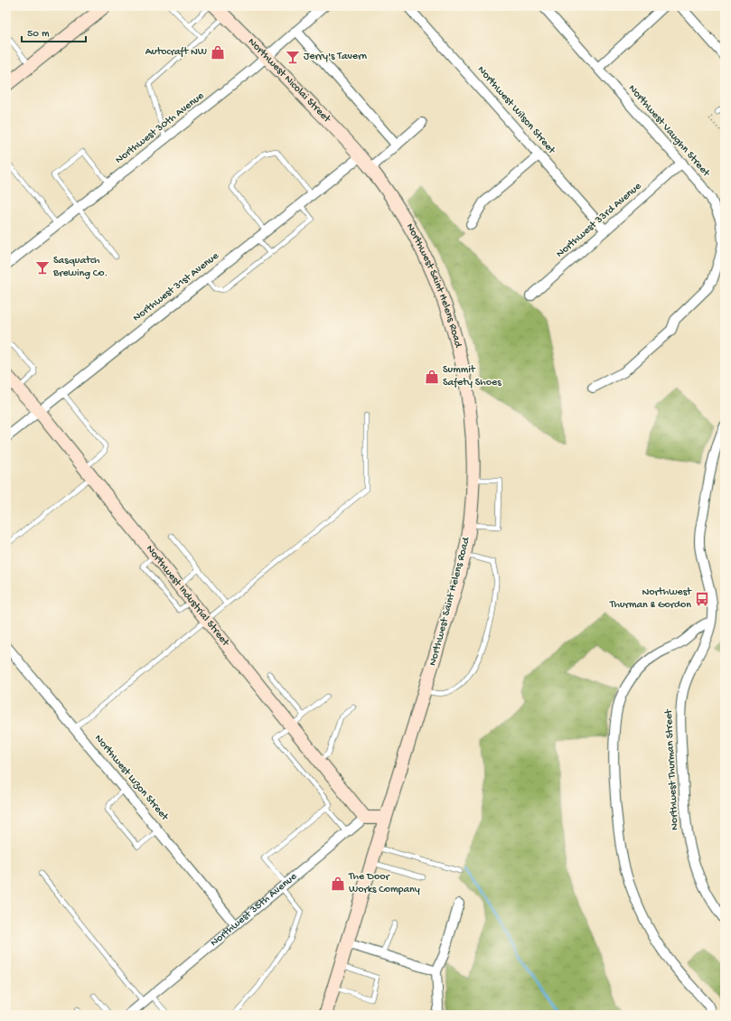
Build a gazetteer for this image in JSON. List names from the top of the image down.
{
  "streets": {
    "main road": ["Northwest Nicolai Street", "Northwest Saint Helens Road", "Northwest Industrial Street"],
    "street": [
      "Northwest Wilson Street",
      "Northwest 30th Avenue",
      "Northwest Vaughn Street",
      "Northwest 33rd Avenue",
      "Northwest 31st Avenue",
      "Northwest Thurman Street",
      "Northwest Luzon Street",
      "Northwest 35th Avenue"
    ]
  },
  "crossings": [
    ["Northwest Nicolai Street", "Northwest 30th Avenue"],
    ["Northwest Nicolai Street", "Northwest Saint Helens Road"],
    ["Northwest Nicolai Street", "Northwest 31st Avenue"],
    ["Northwest Wilson Street", "Northwest 33rd Avenue"],
    ["Northwest Vaughn Street", "Northwest 33rd Avenue"],
    ["Northwest Saint Helens Road", "Northwest 31st Avenue"],
    ["Northwest 31st Avenue", "Northwest Industrial Street"],
    ["Northwest Industrial Street", "Northwest 35th Avenue"],
    ["Northwest Luzon Street", "Northwest 35th Avenue"]
  ],
  "places": {
    "shop": ["Autocraft NW", "Summit Safety Shoes", "The Door Works Company"],
    "bar": ["Jerry's Tavern", "Sasquatch Brewing Co."],
    "bus stop": ["Northwest Thurman & Gordon"]
  },
  "scale_bar": "50 m"
}
